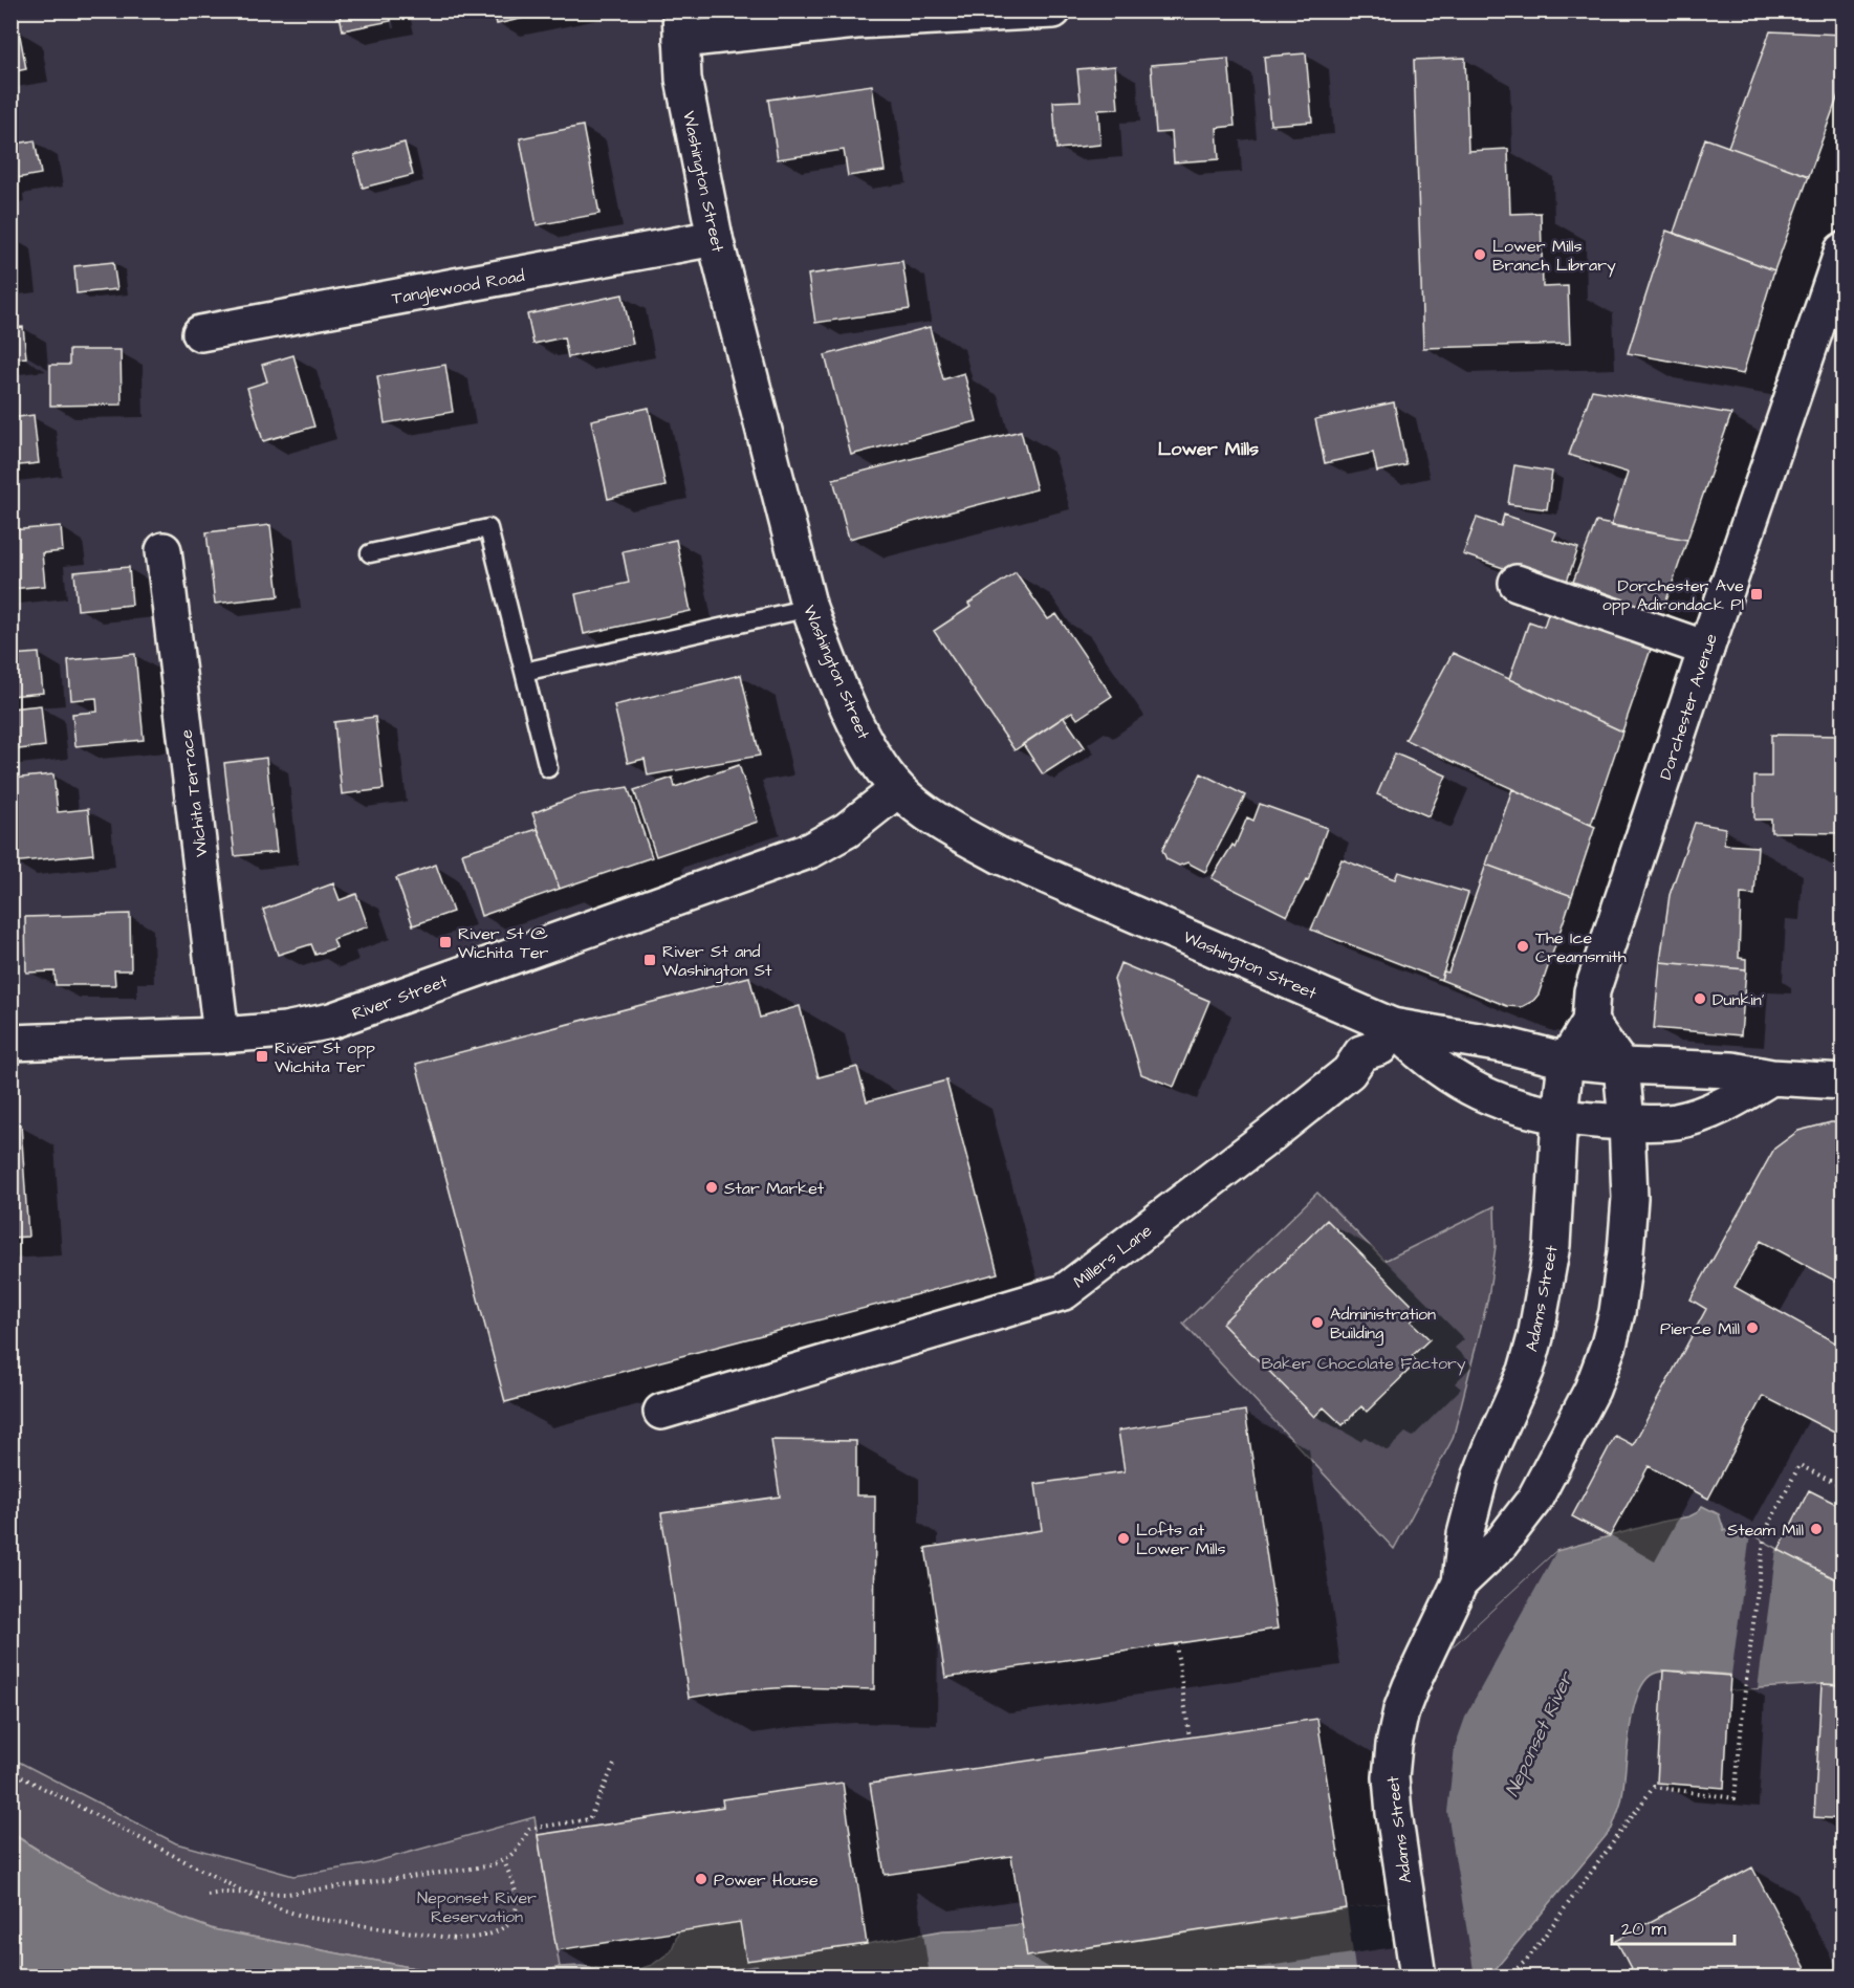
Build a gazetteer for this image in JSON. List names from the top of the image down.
{
  "streets": {
    "main road": [
      "Washington Street",
      "Tanglewood Road",
      "Dorchester Avenue",
      "Wichita Terrace",
      "River Street",
      "Millers Lane",
      "Adams Street"
    ]
  },
  "crossings": [
    ["Washington Street", "Tanglewood Road"],
    ["Washington Street", "Dorchester Avenue"],
    ["Washington Street", "River Street"],
    ["Washington Street", "Millers Lane"],
    ["Washington Street", "Adams Street"],
    ["Dorchester Avenue", "Adams Street"],
    ["Wichita Terrace", "River Street"]
  ],
  "districts": ["Lower Mills"],
  "water": ["Neponset River"],
  "parks": ["Baker Chocolate Factory", "Neponset River Reservation"],
  "places": {
    "other": [
      "Lower Mills Branch Library",
      "The Ice Creamsmith",
      "Dunkin'",
      "Star Market",
      "Administration Building",
      "Pierce Mill",
      "Steam Mill",
      "Lofts at Lower Mills",
      "Power House"
    ],
    "transit": [
      "Dorchester Ave opp Adirondack Pl",
      "River St @ Wichita Ter",
      "River St and Washington St",
      "River St opp Wichita Ter"
    ]
  },
  "scale_bar": "20 m"
}
